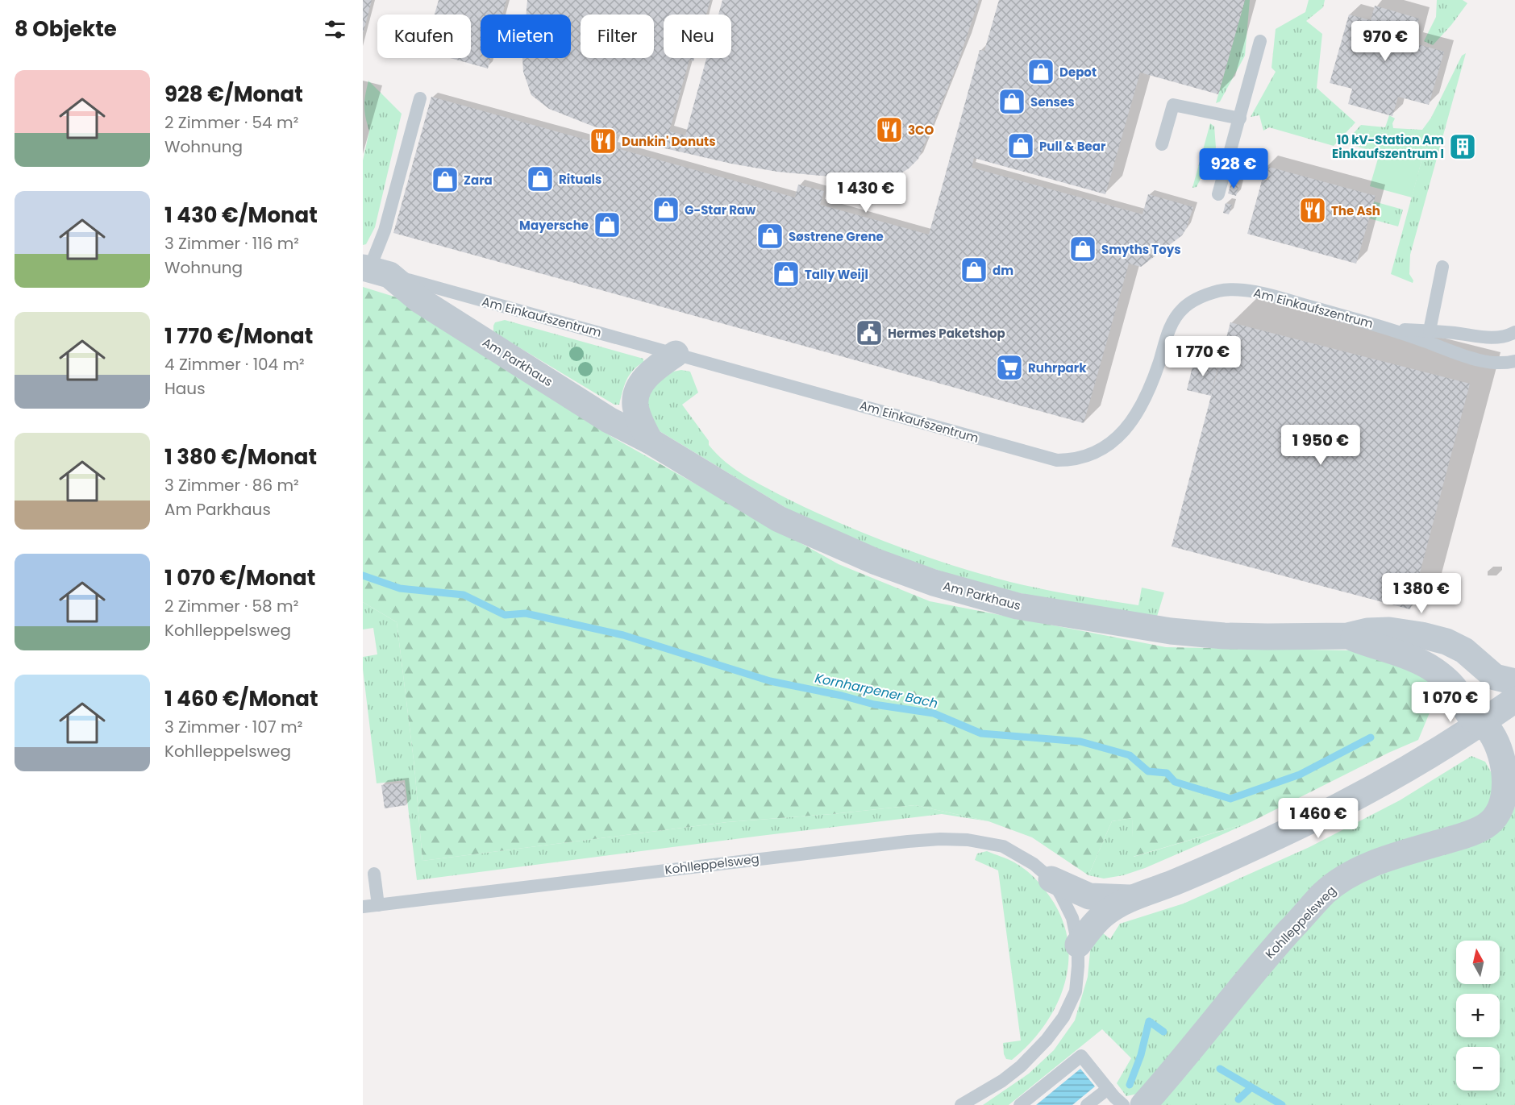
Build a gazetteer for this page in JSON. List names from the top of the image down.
{
  "streets": {
    "street": ["Am Parkhaus", "Kohlleppelsweg"],
    "lane": ["Am Einkaufszentrum"]
  },
  "crossings": [
    ["Am Einkaufszentrum", "Am Parkhaus"],
    ["Am Parkhaus", "Kohlleppelsweg"]
  ],
  "water": ["Kornharpener Bach"],
  "places": {
    "shop": [
      "Depot",
      "Senses",
      "Pull & Bear",
      "Rituals",
      "Zara",
      "G-Star Raw",
      "Mayersche",
      "Søstrene Grene",
      "Smyths Toys",
      "dm",
      "Tally Weijl"
    ],
    "restaurant": ["3CO", "Dunkin' Donuts", "The Ash"],
    "building": ["10 kV-Station Am Einkaufszentrum I"],
    "public building": ["Hermes Paketshop"],
    "supermarket": ["Ruhrpark"]
  },
  "north": "top",
  "page": {
    "heading": "8 Objekte",
    "chip": [
      "Kaufen",
      "Mieten",
      "Filter",
      "Neu"
    ],
    "price": [
      "970 €",
      "928 €",
      "1 430 €",
      "1 770 €",
      "1 950 €",
      "1 380 €",
      "1 070 €",
      "1 460 €"
    ],
    "list": [
      {
        "name": "928 €/Monat",
        "note": "2 Zimmer · 54 m² · Wohnung"
      },
      {
        "name": "1 430 €/Monat",
        "note": "3 Zimmer · 116 m² · Wohnung"
      },
      {
        "name": "1 770 €/Monat",
        "note": "4 Zimmer · 104 m² · Haus"
      },
      {
        "name": "1 380 €/Monat",
        "note": "3 Zimmer · 86 m² · Am Parkhaus"
      },
      {
        "name": "1 070 €/Monat",
        "note": "2 Zimmer · 58 m² · Kohlleppelsweg"
      },
      {
        "name": "1 460 €/Monat",
        "note": "3 Zimmer · 107 m² · Kohlleppelsweg"
      }
    ],
    "map_buttons": ["+", "−"]
  }
}
